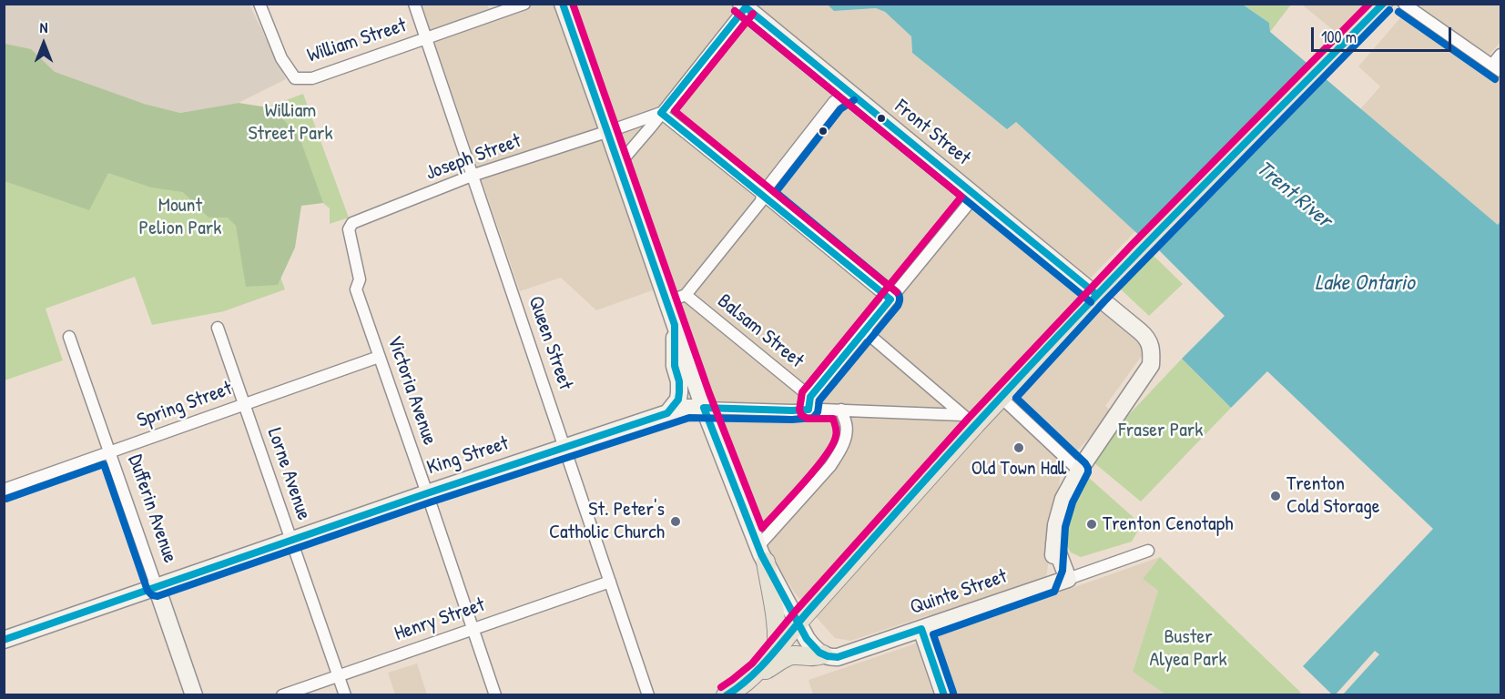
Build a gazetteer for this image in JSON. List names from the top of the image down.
{
  "streets": {
    "street": [
      "William Street",
      "Front Street",
      "Joseph Street",
      "Balsam Street",
      "Queen Street",
      "Victoria Avenue",
      "Spring Street",
      "King Street",
      "Lorne Avenue",
      "Dufferin Avenue",
      "Quinte Street",
      "Henry Street"
    ]
  },
  "crossings": [
    ["William Street", "Queen Street"],
    ["Front Street", "Quinte Street"],
    ["Joseph Street", "Queen Street"],
    ["Joseph Street", "Victoria Avenue"],
    ["Queen Street", "King Street"],
    ["Queen Street", "Henry Street"],
    ["Victoria Avenue", "Spring Street"],
    ["Victoria Avenue", "King Street"],
    ["Victoria Avenue", "Henry Street"],
    ["Spring Street", "Lorne Avenue"],
    ["Spring Street", "Dufferin Avenue"],
    ["King Street", "Lorne Avenue"],
    ["King Street", "Dufferin Avenue"],
    ["Lorne Avenue", "Henry Street"]
  ],
  "water": ["Trent River", "Lake Ontario"],
  "parks": [
    "William Street Park",
    "Mount Pelion Park",
    "Fraser Park",
    "Buster Alyea Park"
  ],
  "places": [
    "Old Town Hall",
    "Trenton Cold Storage",
    "St. Peter's Catholic Church",
    "Trenton Cenotaph"
  ],
  "scale_bar": "100 m",
  "north": "top"
}
